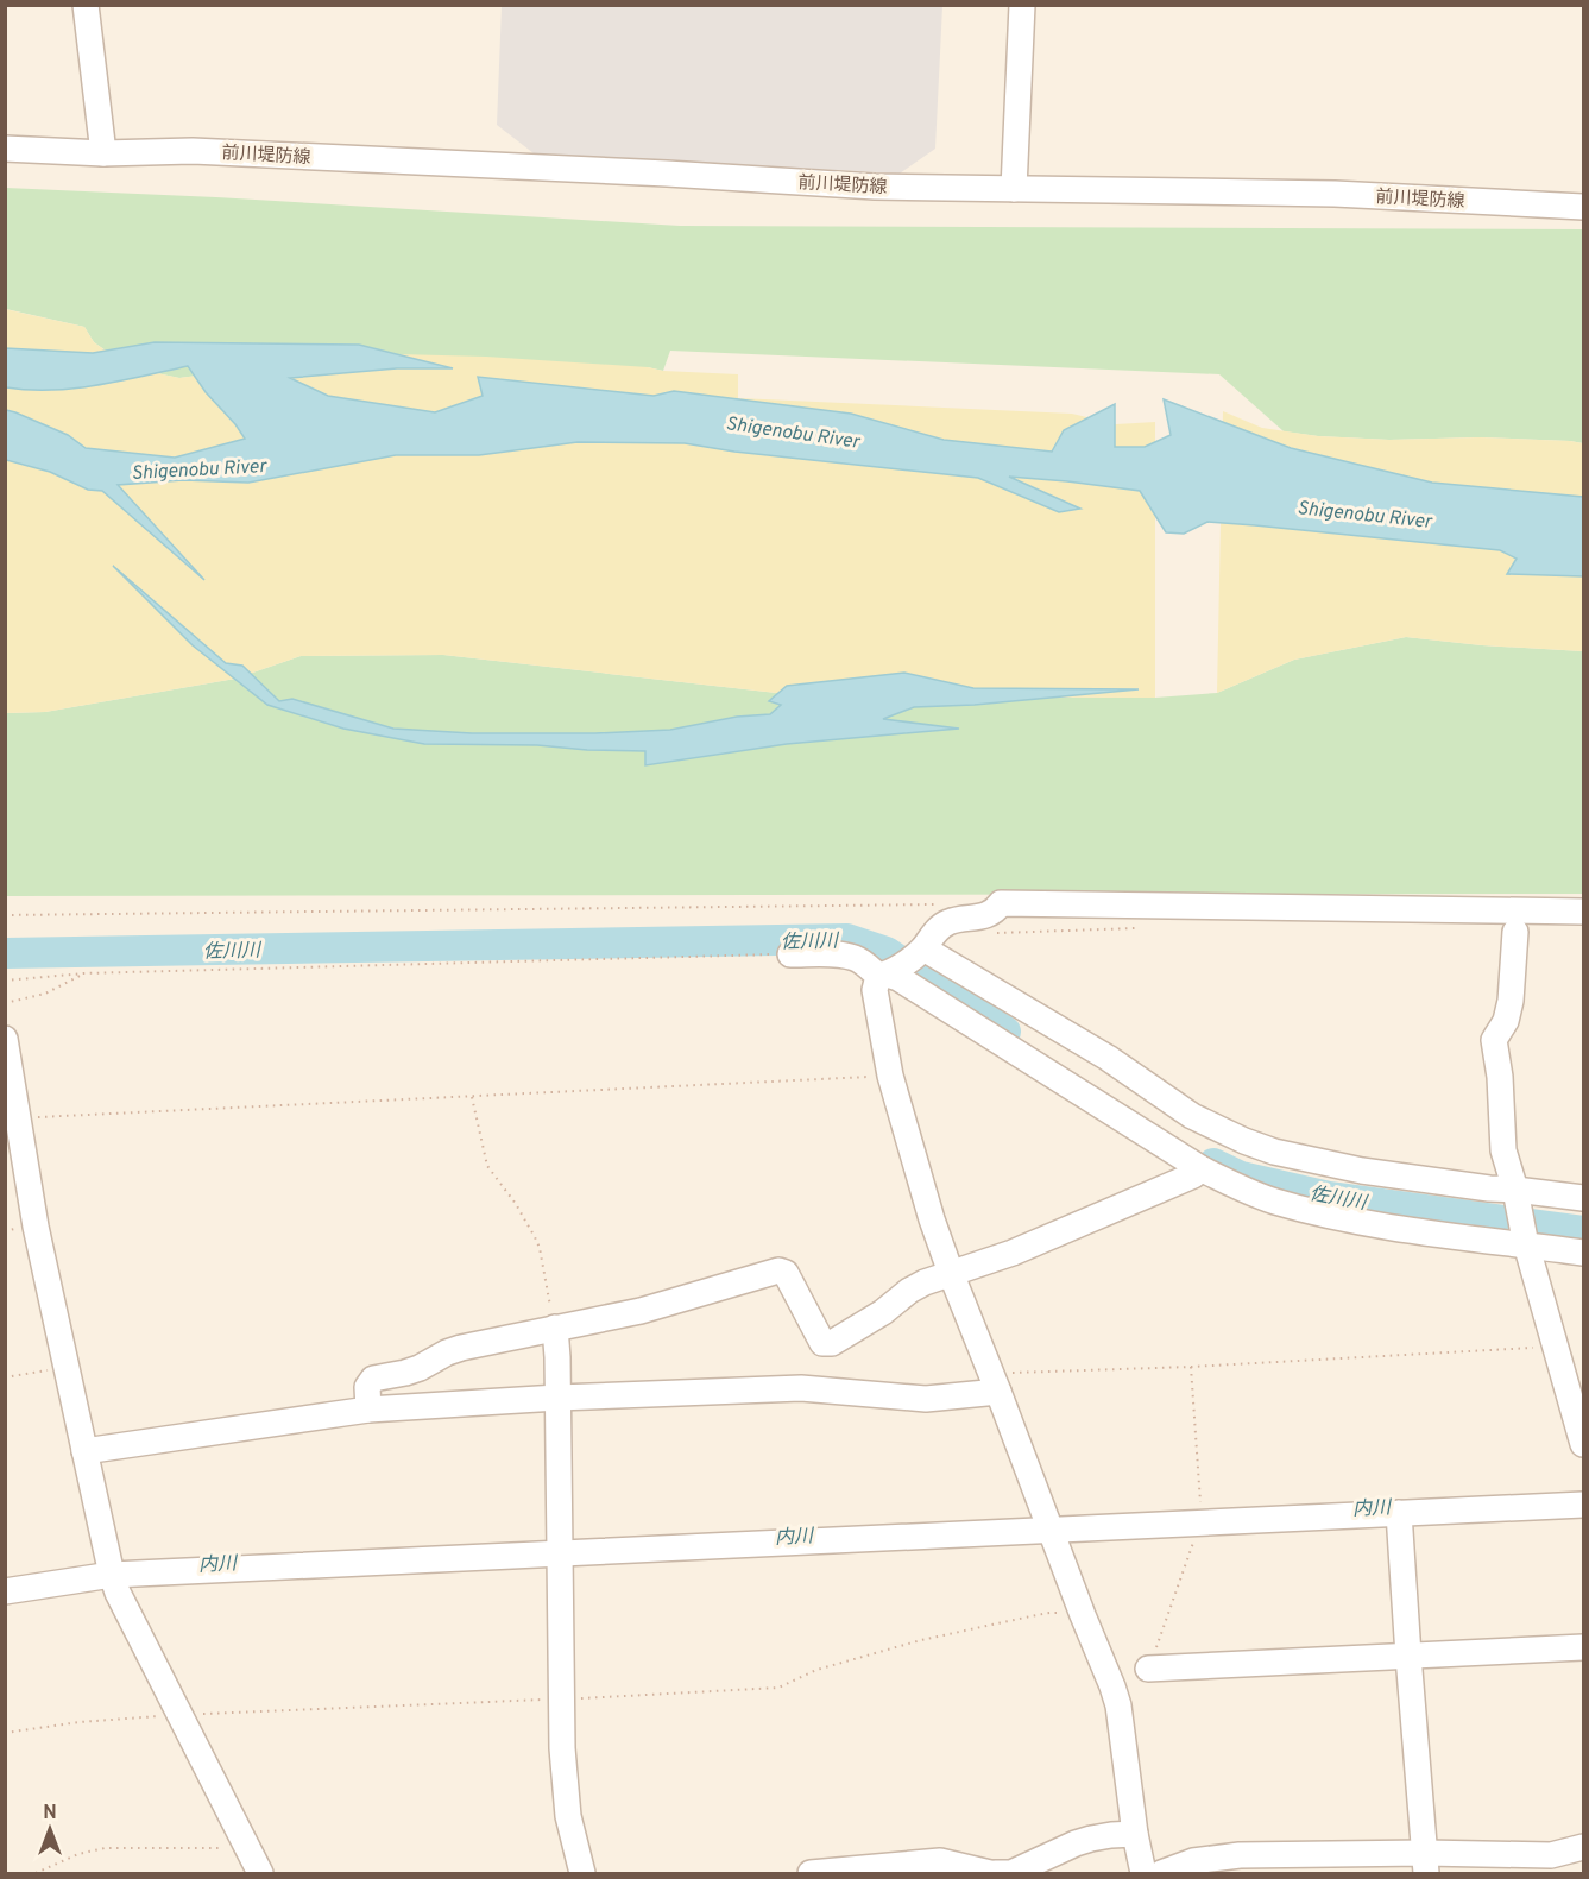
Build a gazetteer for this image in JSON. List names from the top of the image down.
{
  "streets": {
    "street": ["前川堤防線"]
  },
  "water": ["Shigenobu River", "佐川川", "内川"],
  "north": "top"
}
